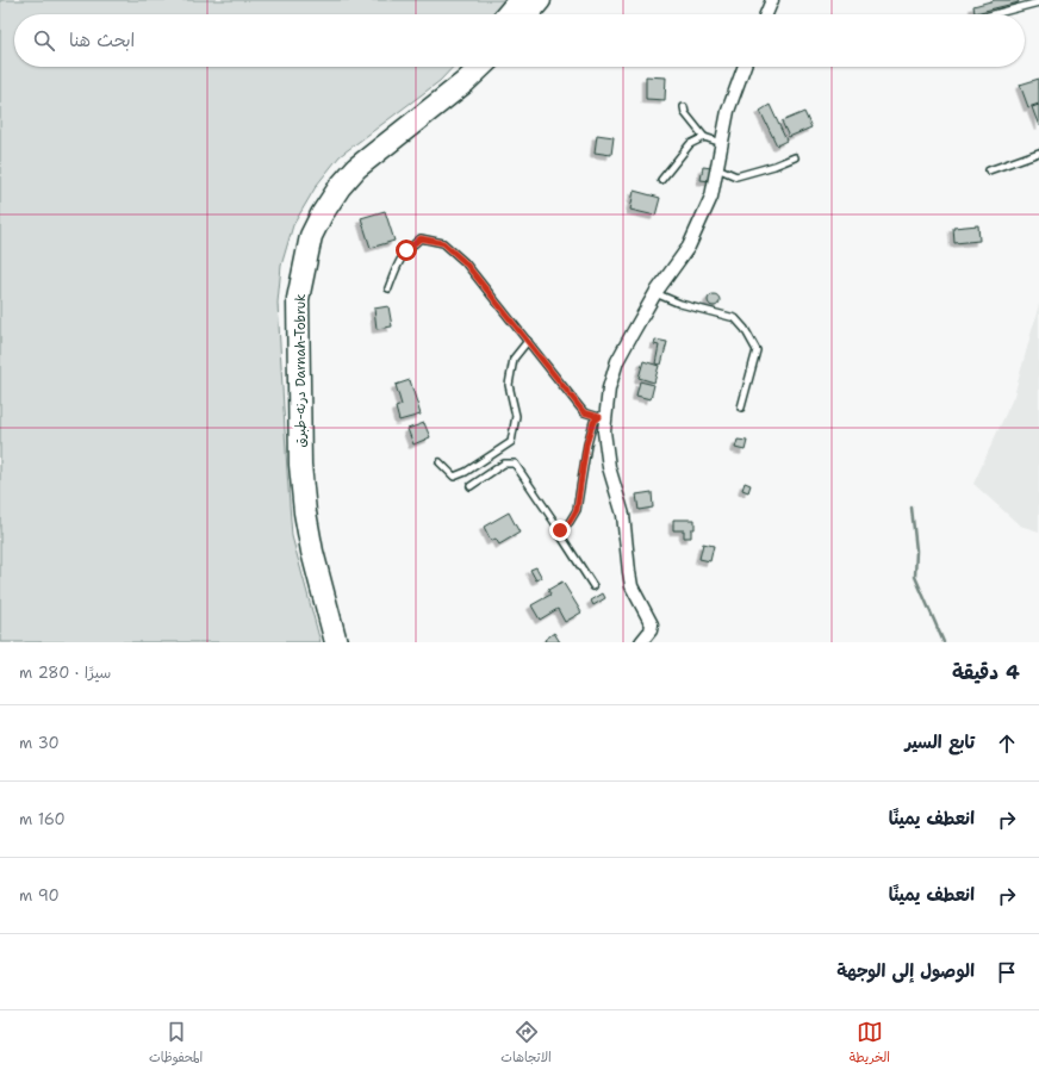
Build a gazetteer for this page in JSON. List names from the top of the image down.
{
  "streets": {
    "highway": ["درنه-طبرق Darnah-Tobruk"]
  },
  "page": {
    "search": "ابحث هنا",
    "heading": ["4 دقيقة", "سيرًا · 280 m"],
    "list": [
      ["تابع السير", "30 m"],
      ["انعطف يمينًا", "160 m"],
      ["انعطف يمينًا", "90 m"],
      "الوصول إلى الوجهة"
    ],
    "nav": ["الخريطة", "الاتجاهات", "المحفوظات"]
  }
}
